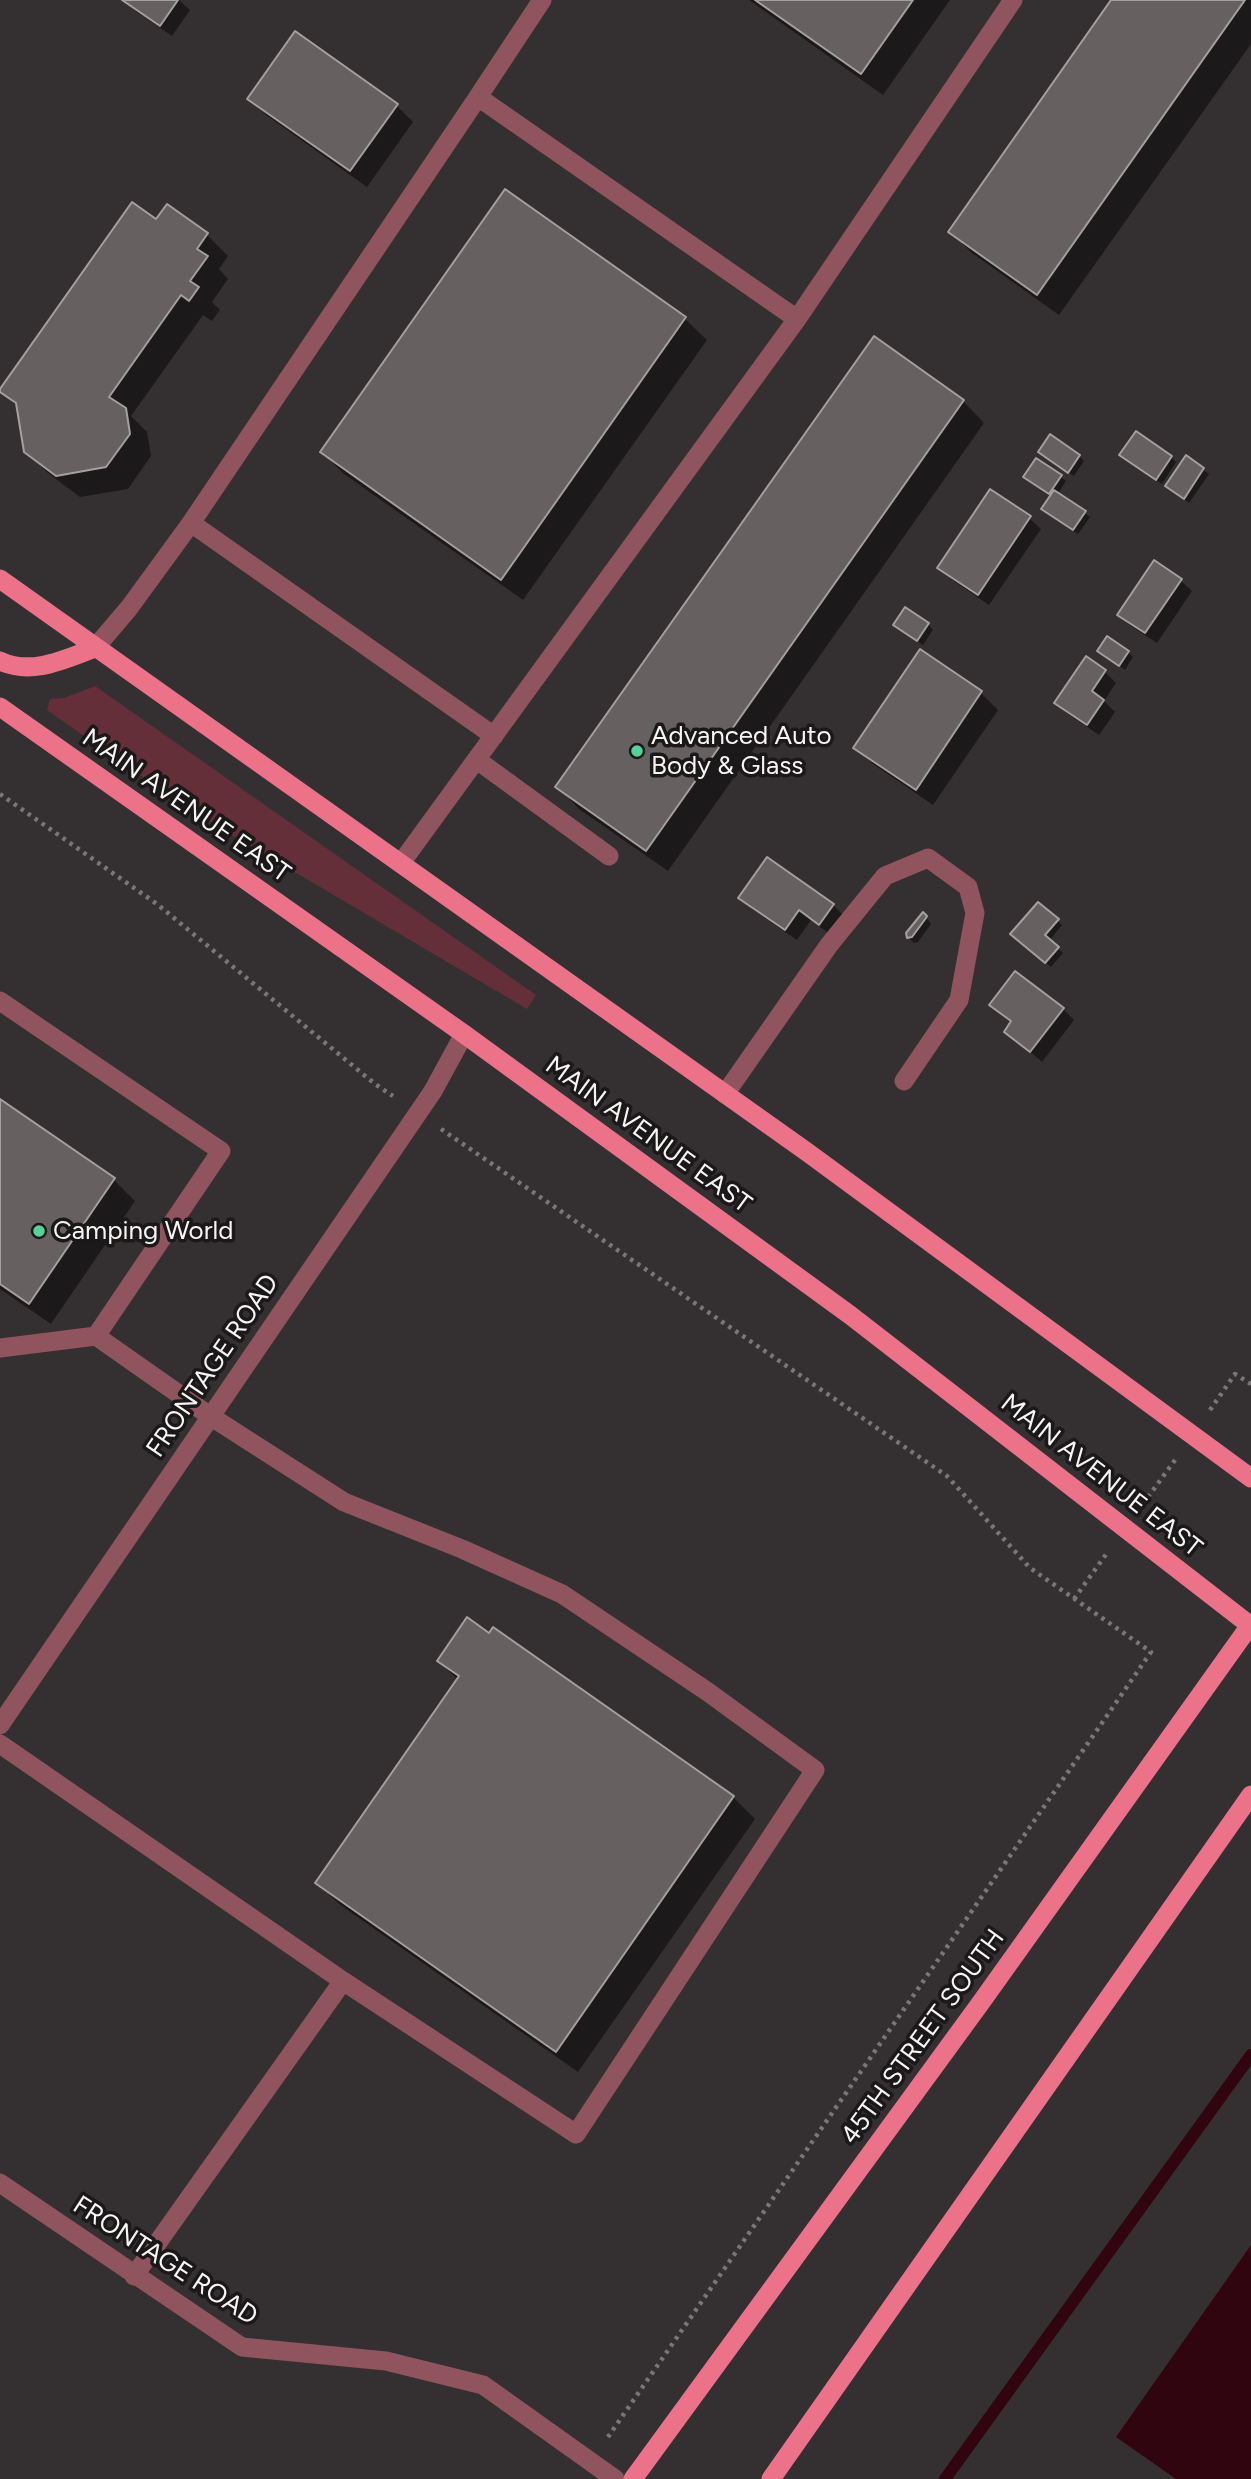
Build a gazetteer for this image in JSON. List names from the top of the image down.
{
  "streets": {
    "main road": ["MAIN AVENUE EAST", "45TH STREET SOUTH"],
    "street": ["FRONTAGE ROAD"]
  },
  "crossings": [
    ["MAIN AVENUE EAST", "FRONTAGE ROAD"],
    ["MAIN AVENUE EAST", "45TH STREET SOUTH"]
  ],
  "places": ["Advanced Auto Body & Glass", "Camping World"]
}
